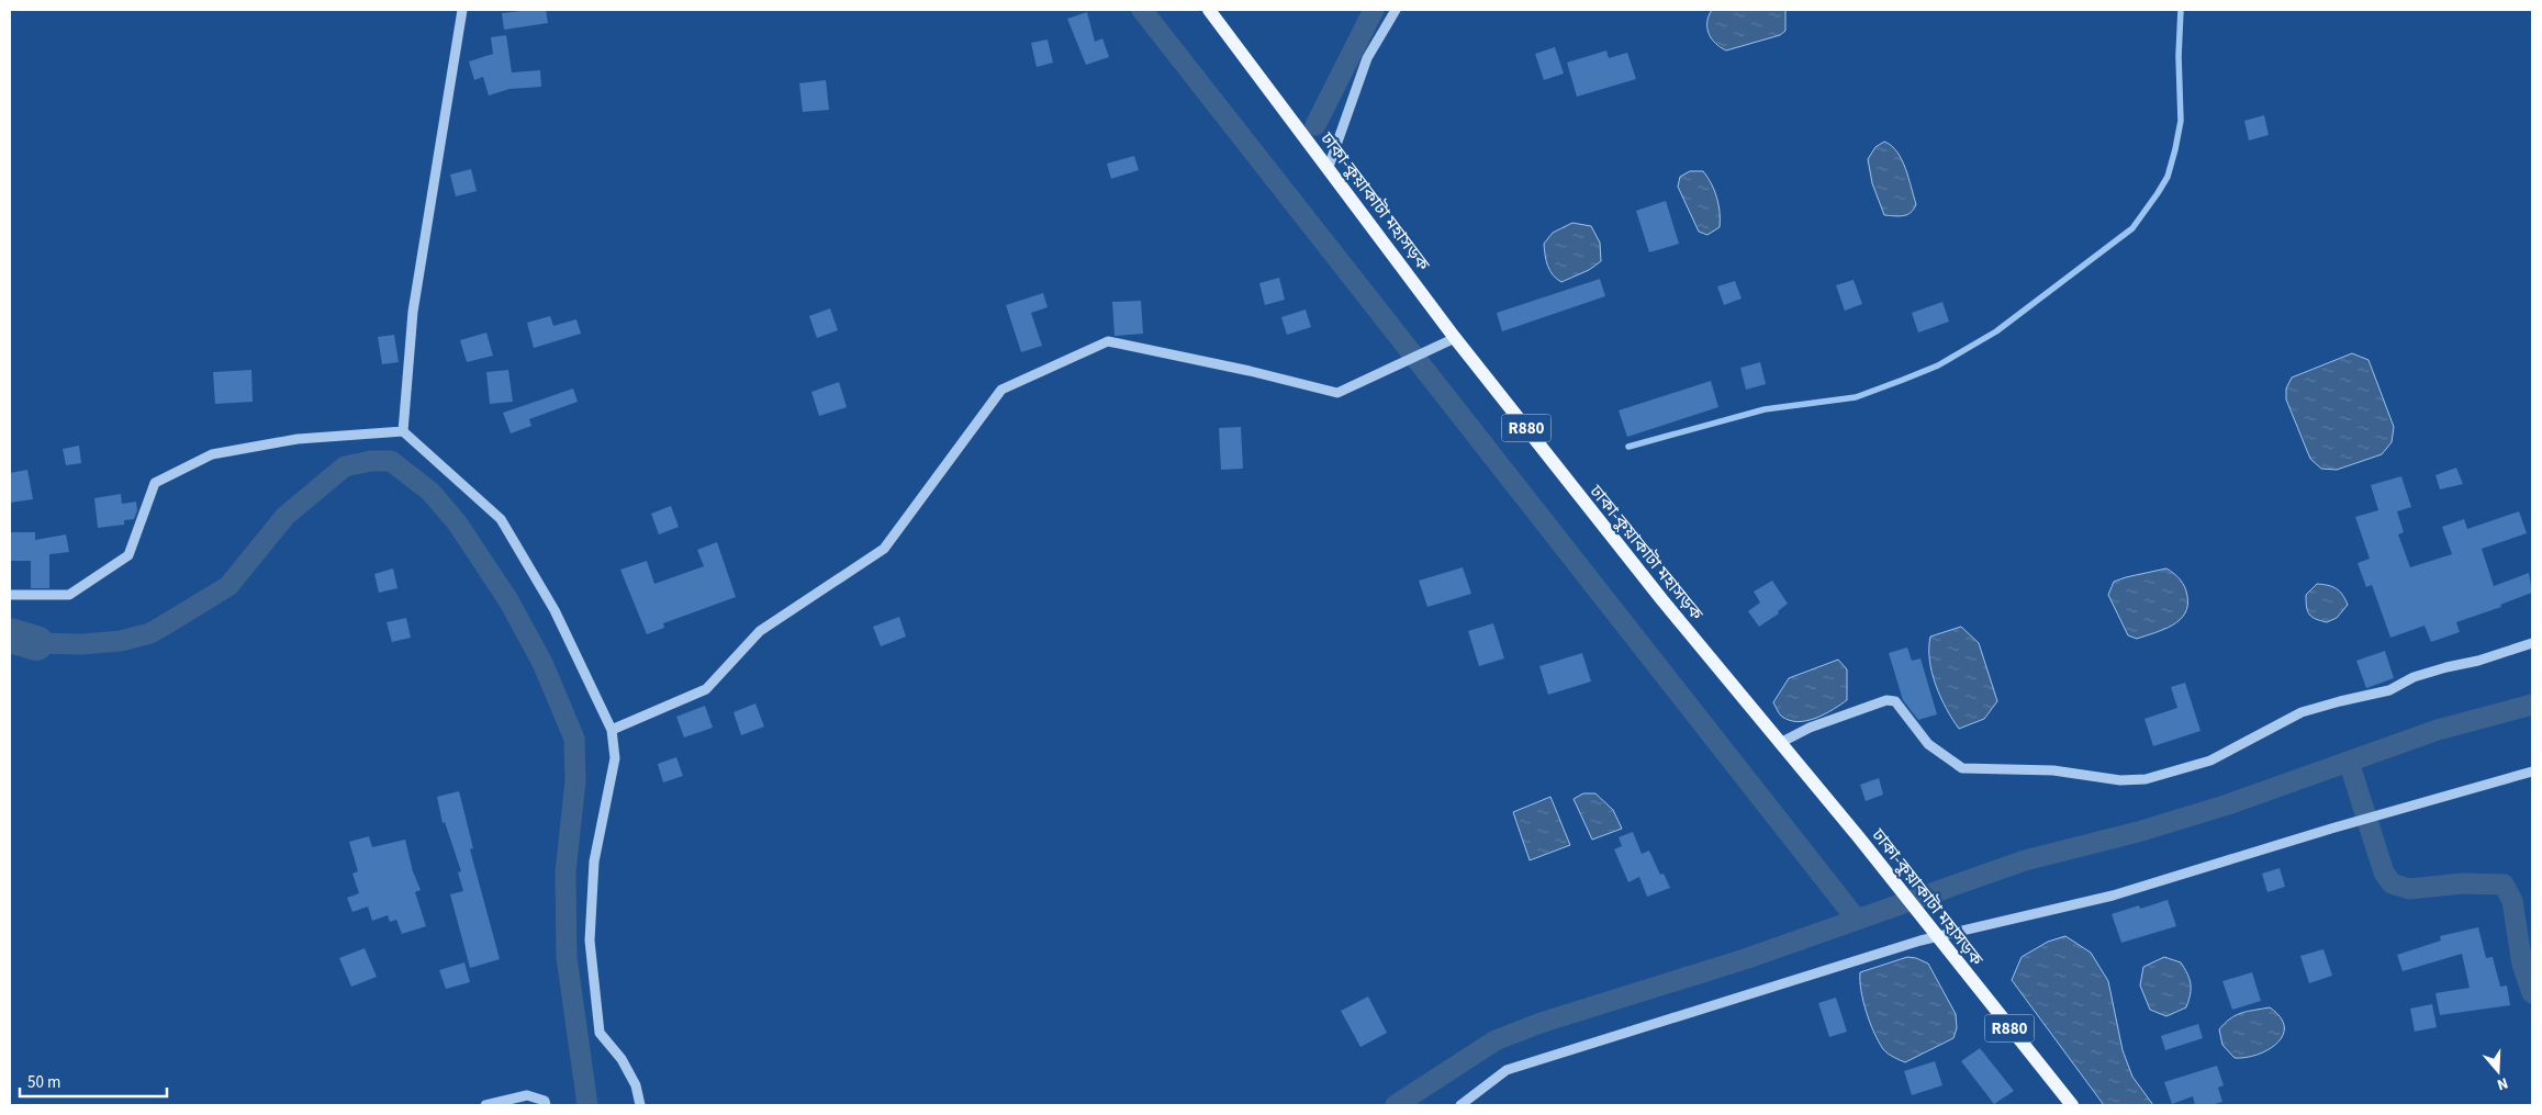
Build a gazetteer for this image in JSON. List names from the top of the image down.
{
  "streets": {
    "main road": ["ঢাকা-কুয়াকাটা মহাসড়ক", "R880"]
  },
  "scale_bar": "50 m",
  "north": "bottom"
}
